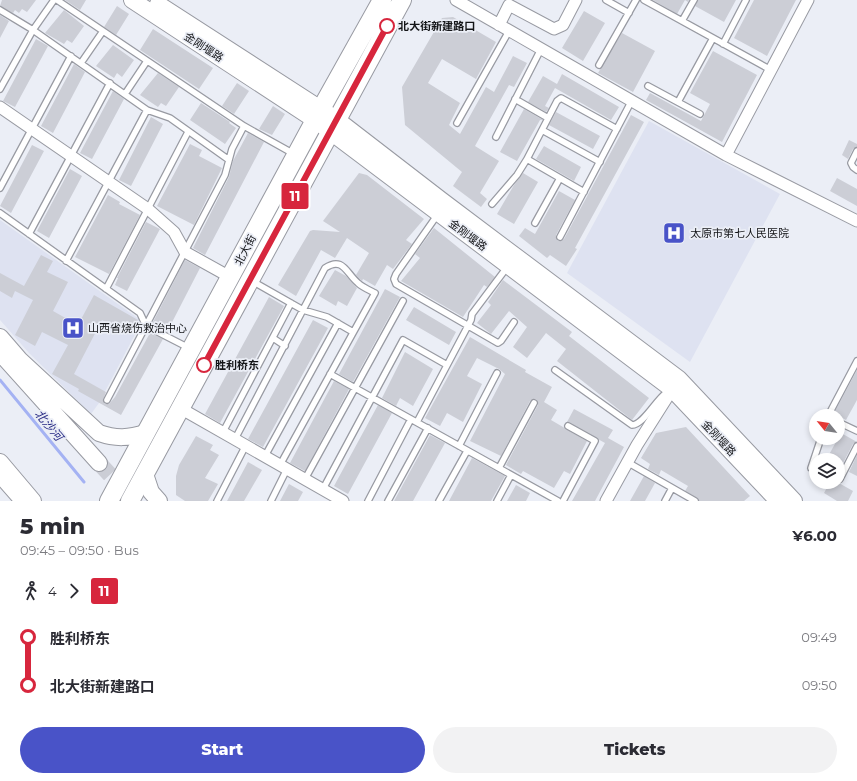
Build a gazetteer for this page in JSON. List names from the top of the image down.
{
  "streets": {
    "main road": ["金刚堰路", "北大街"]
  },
  "crossings": [
    ["金刚堰路", "北大街"]
  ],
  "water": ["北沙河"],
  "places": {
    "other": ["北大街新建路口", "胜利桥东"],
    "hospital": ["太原市第七人民医院", "山西省烧伤救治中心"]
  },
  "lines": ["bus line 11"],
  "north": "top left",
  "page": {
    "on_map": "11",
    "heading": ["5 min", "09:45 – 09:50 · Bus", "¥6.00"],
    "legs": ["4", "11"],
    "list": [
      {
        "name": "胜利桥东",
        "value": "09:49"
      },
      {
        "name": "北大街新建路口",
        "value": "09:50"
      }
    ],
    "buttons": ["Start", "Tickets"]
  }
}
